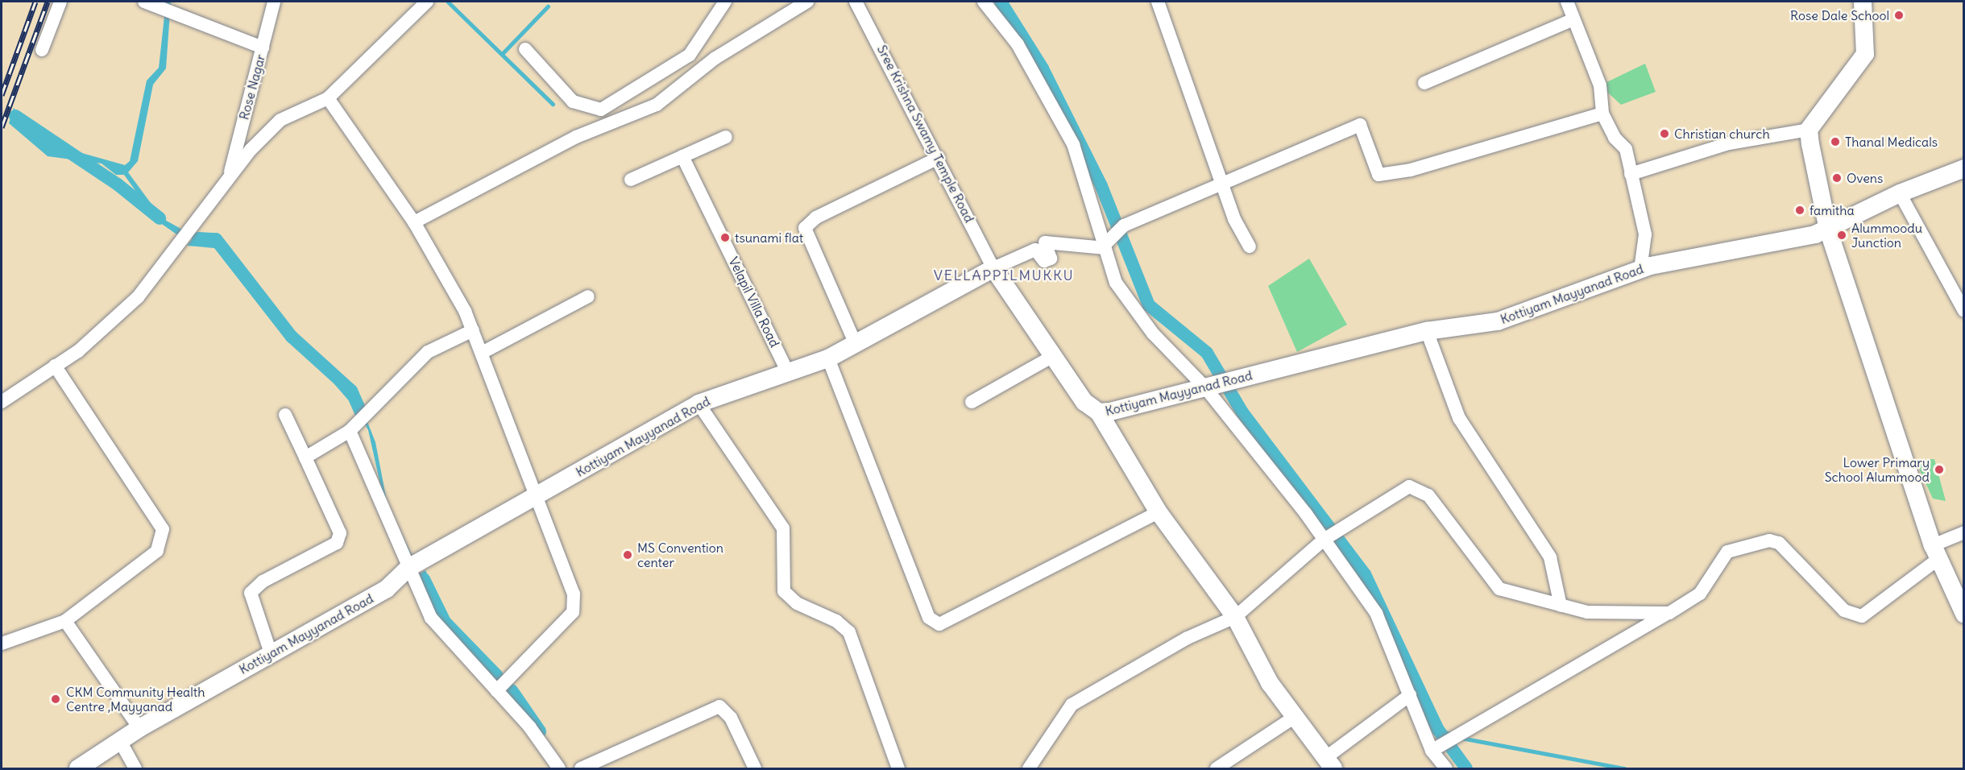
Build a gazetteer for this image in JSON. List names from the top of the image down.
{
  "streets": {
    "street": [
      "Rose Nagar",
      "Sree Krishna Swamy Temple Road",
      "Kottiyam Mayyanad Road",
      "Velapil Villa Road"
    ]
  },
  "crossings": [
    ["Sree Krishna Swamy Temple Road", "Kottiyam Mayyanad Road"],
    ["Kottiyam Mayyanad Road", "Velapil Villa Road"]
  ],
  "districts": ["VELLAPPILMUKKU"],
  "places": [
    "Rose Dale School",
    "Christian church",
    "Thanal Medicals",
    "Ovens",
    "famitha",
    "Alummoodu Junction",
    "tsunami flat",
    "Lower Primary School Alummood",
    "MS Convention center",
    "CKM Community Health Centre ,Mayyanad"
  ]
}
